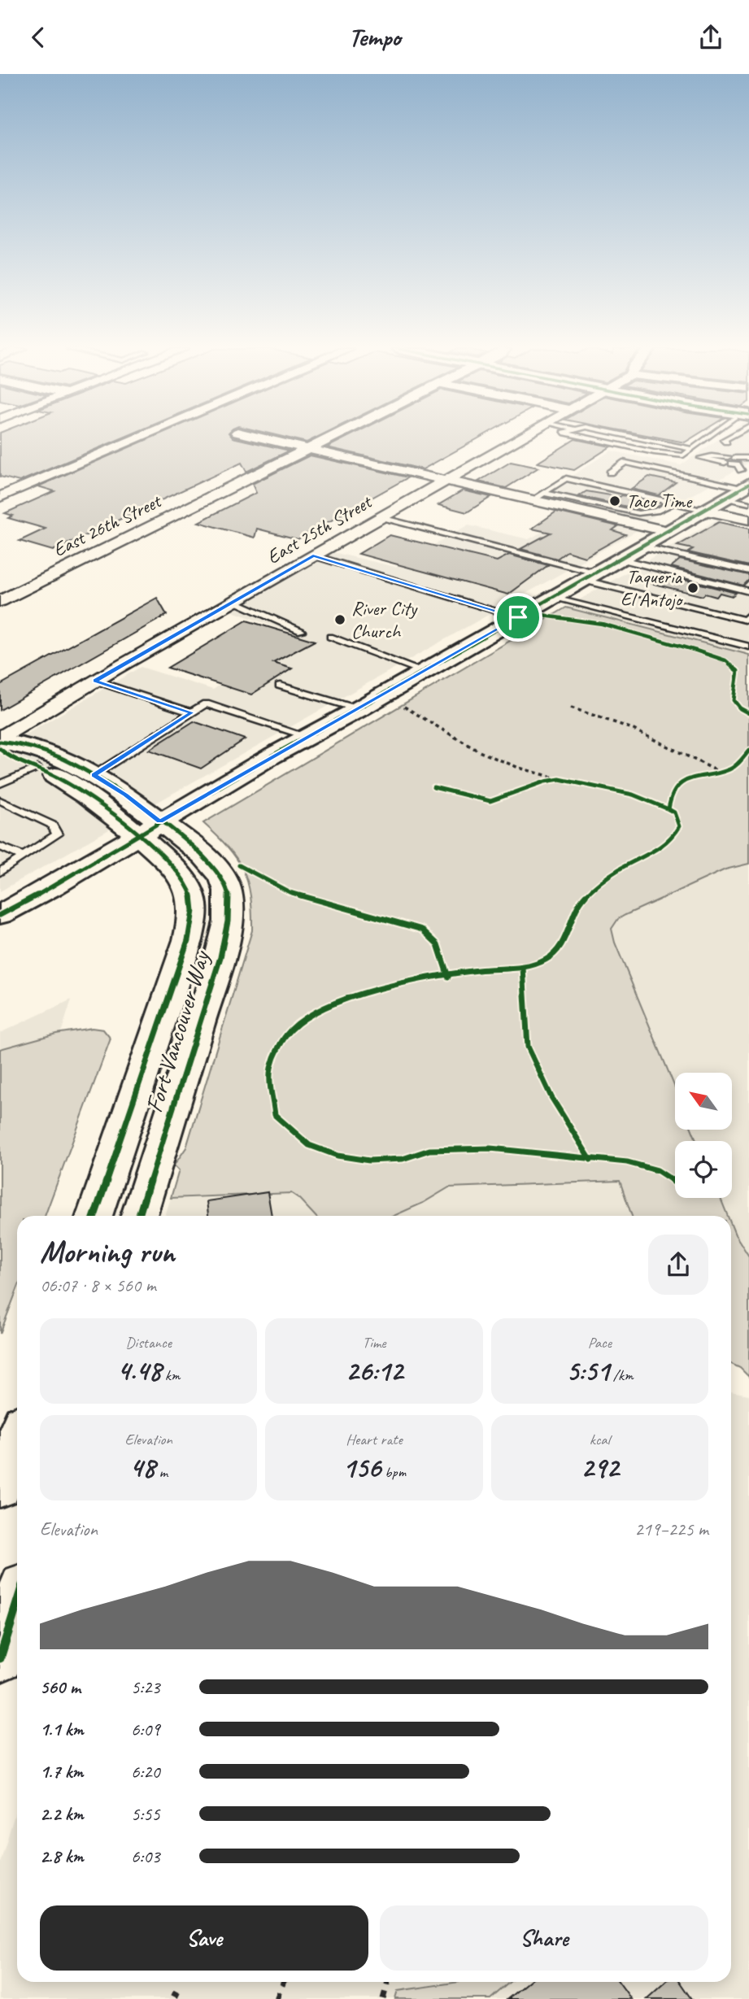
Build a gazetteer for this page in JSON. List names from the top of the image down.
{
  "streets": {
    "main road": ["Fort Vancouver Way"],
    "street": ["East 26th Street", "East 25th Street"]
  },
  "crossings": [
    ["East 25th Street", "Fort Vancouver Way"]
  ],
  "places": ["Taco Time", "Taqueria El Antojo", "River City Church"],
  "north": "top left",
  "page": {
    "header": "Tempo",
    "heading": ["Morning run", "06:07 · 8 × 560 m"],
    "stats": [
      ["Distance", "4.48 km"],
      ["Time", "26:12"],
      ["Pace", "5:51 /km"],
      ["Elevation", "48 m"],
      ["Heart rate", "156 bpm"],
      ["kcal", "292"]
    ],
    "chart": ["Elevation", "219–225 m"],
    "list": [
      {
        "name": "560 m",
        "note": "5:23"
      },
      {
        "name": "1.1 km",
        "note": "6:09"
      },
      {
        "name": "1.7 km",
        "note": "6:20"
      },
      {
        "name": "2.2 km",
        "note": "5:55"
      },
      {
        "name": "2.8 km",
        "note": "6:03"
      }
    ],
    "buttons": ["Save", "Share"]
  }
}
